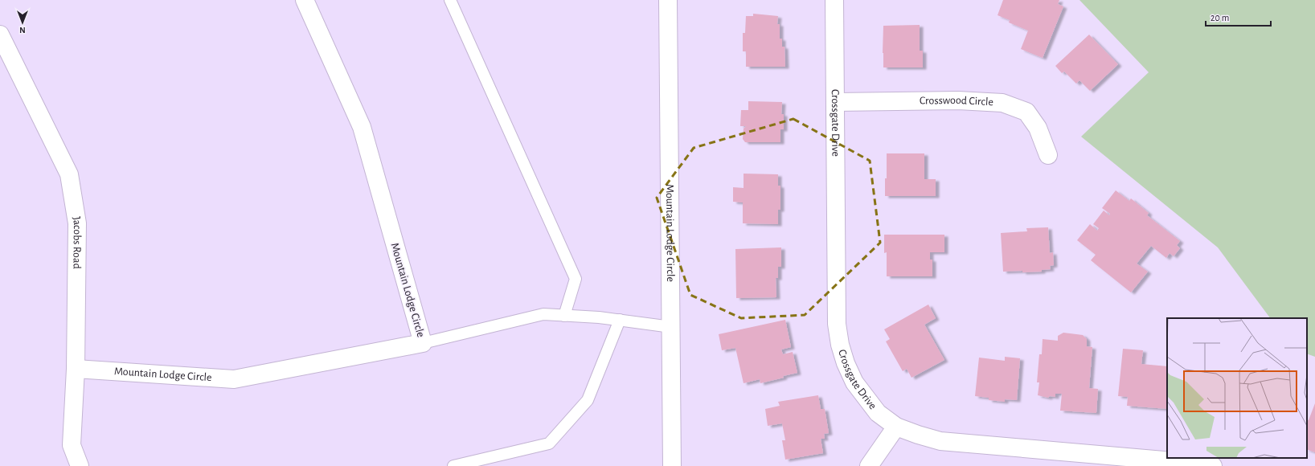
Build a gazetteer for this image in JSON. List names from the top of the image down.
{
  "streets": {
    "street": [
      "Crosswood Circle",
      "Crossgate Drive",
      "Mountain Lodge Circle",
      "Jacobs Road"
    ]
  },
  "crossings": [
    ["Crosswood Circle", "Crossgate Drive"],
    ["Mountain Lodge Circle", "Jacobs Road"]
  ],
  "scale_bar": "20 m",
  "north": "bottom"
}
